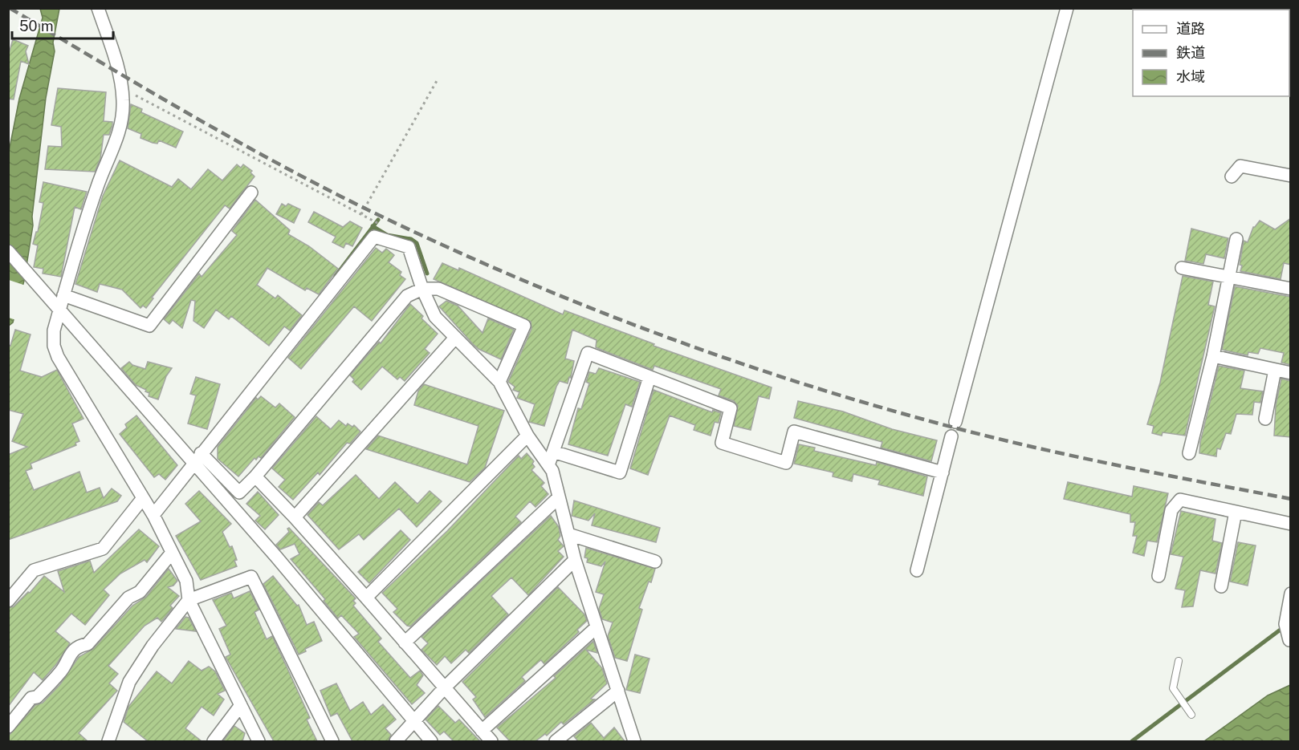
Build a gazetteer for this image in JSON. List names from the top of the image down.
{
  "legend": ["道路", "鉄道", "水域"],
  "scale_bar": "50 m"
}
